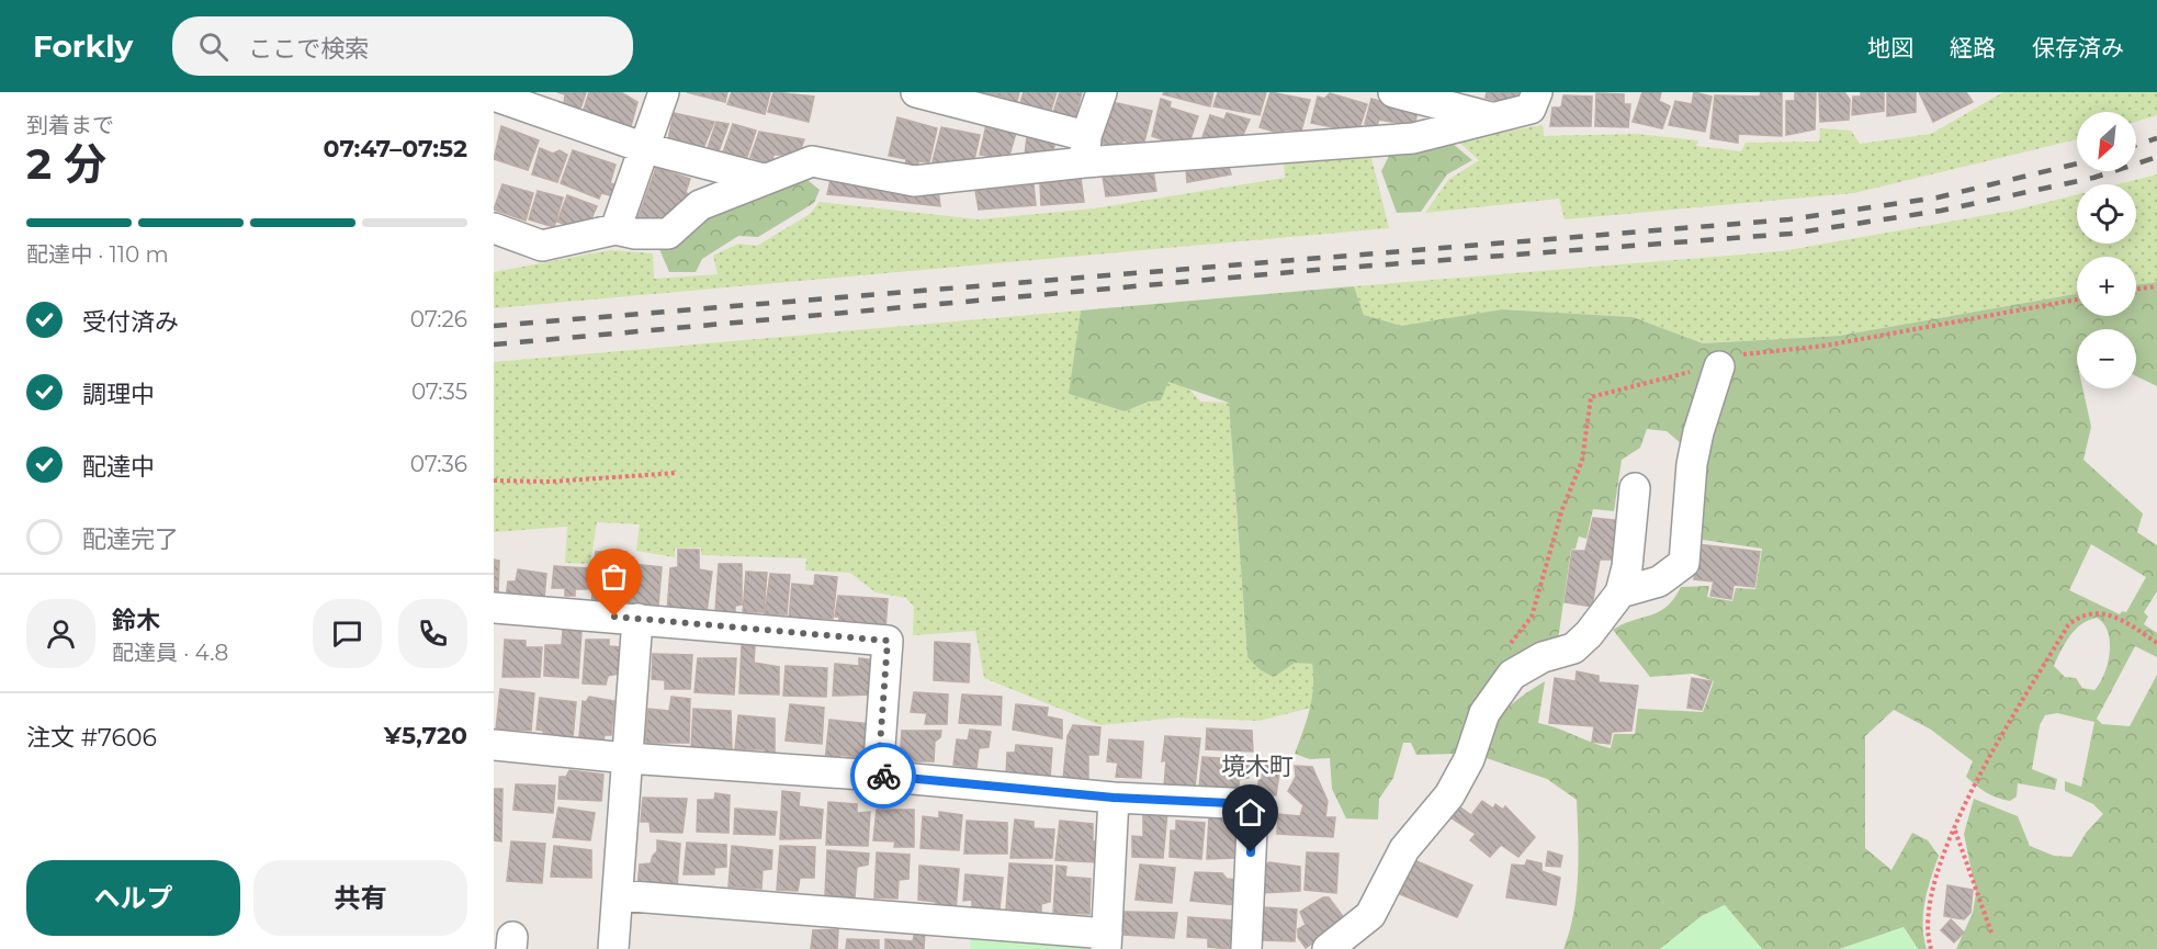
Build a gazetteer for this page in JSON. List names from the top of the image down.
{
  "districts": ["境木町"],
  "north": "bottom left",
  "page": {
    "header": "Forkly",
    "search": "ここで検索",
    "nav": ["地図", "経路", "保存済み"],
    "heading": ["2 分", "到着まで", "07:47–07:52"],
    "panel": [
      "鈴木",
      "配達員 · 4.8",
      "注文 #7606",
      "¥5,720"
    ],
    "map_buttons": ["+", "−"],
    "bar": "配達中 · 110 m",
    "list": [
      ["受付済み", "07:26"],
      ["調理中", "07:35"],
      ["配達中", "07:36"],
      "配達完了"
    ],
    "buttons": ["ヘルプ", "共有"]
  }
}
